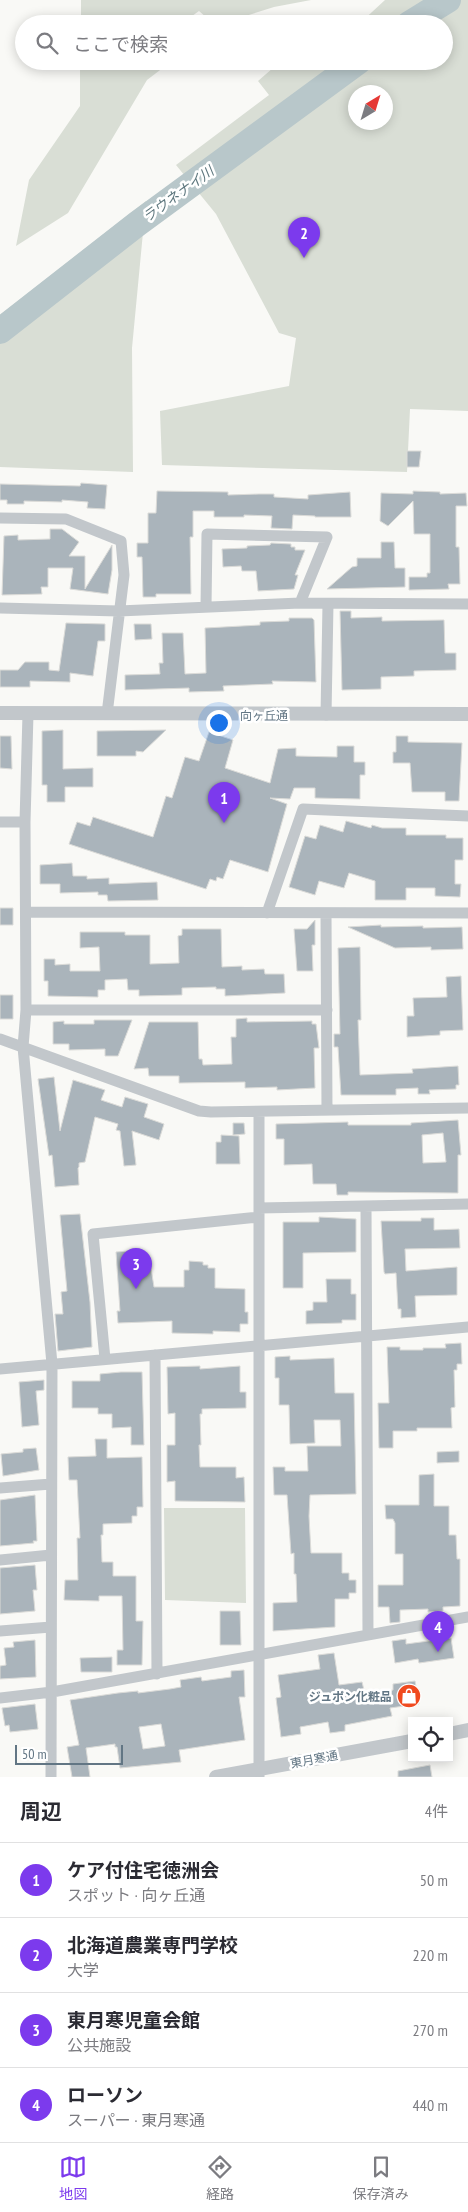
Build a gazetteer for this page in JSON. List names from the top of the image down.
{
  "streets": {
    "street": ["向ヶ丘通", "東月寒通"]
  },
  "water": ["ラウネナイ川"],
  "places": {
    "shop": ["ジュポン化粧品"]
  },
  "scale_bar": "50 m",
  "north": "top right",
  "page": {
    "search": "ここで検索",
    "pins": [
      "2",
      "1",
      "3",
      "4"
    ],
    "scale": "50 m",
    "heading": ["周辺", "4件"],
    "list": [
      {
        "mark": "1",
        "name": "ケア付住宅徳洲会",
        "note": "スポット · 向ヶ丘通",
        "value": "50 m"
      },
      {
        "mark": "2",
        "name": "北海道農業専門学校",
        "note": "大学",
        "value": "220 m"
      },
      {
        "mark": "3",
        "name": "東月寒児童会館",
        "note": "公共施設",
        "value": "270 m"
      },
      {
        "mark": "4",
        "name": "ローソン",
        "note": "スーパー · 東月寒通",
        "value": "440 m"
      }
    ],
    "nav": ["地図", "経路", "保存済み"]
  }
}
